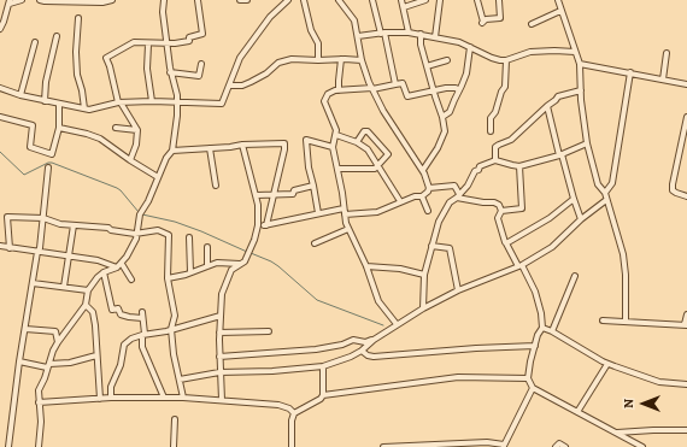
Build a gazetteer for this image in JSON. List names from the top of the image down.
{
  "north": "left"
}
